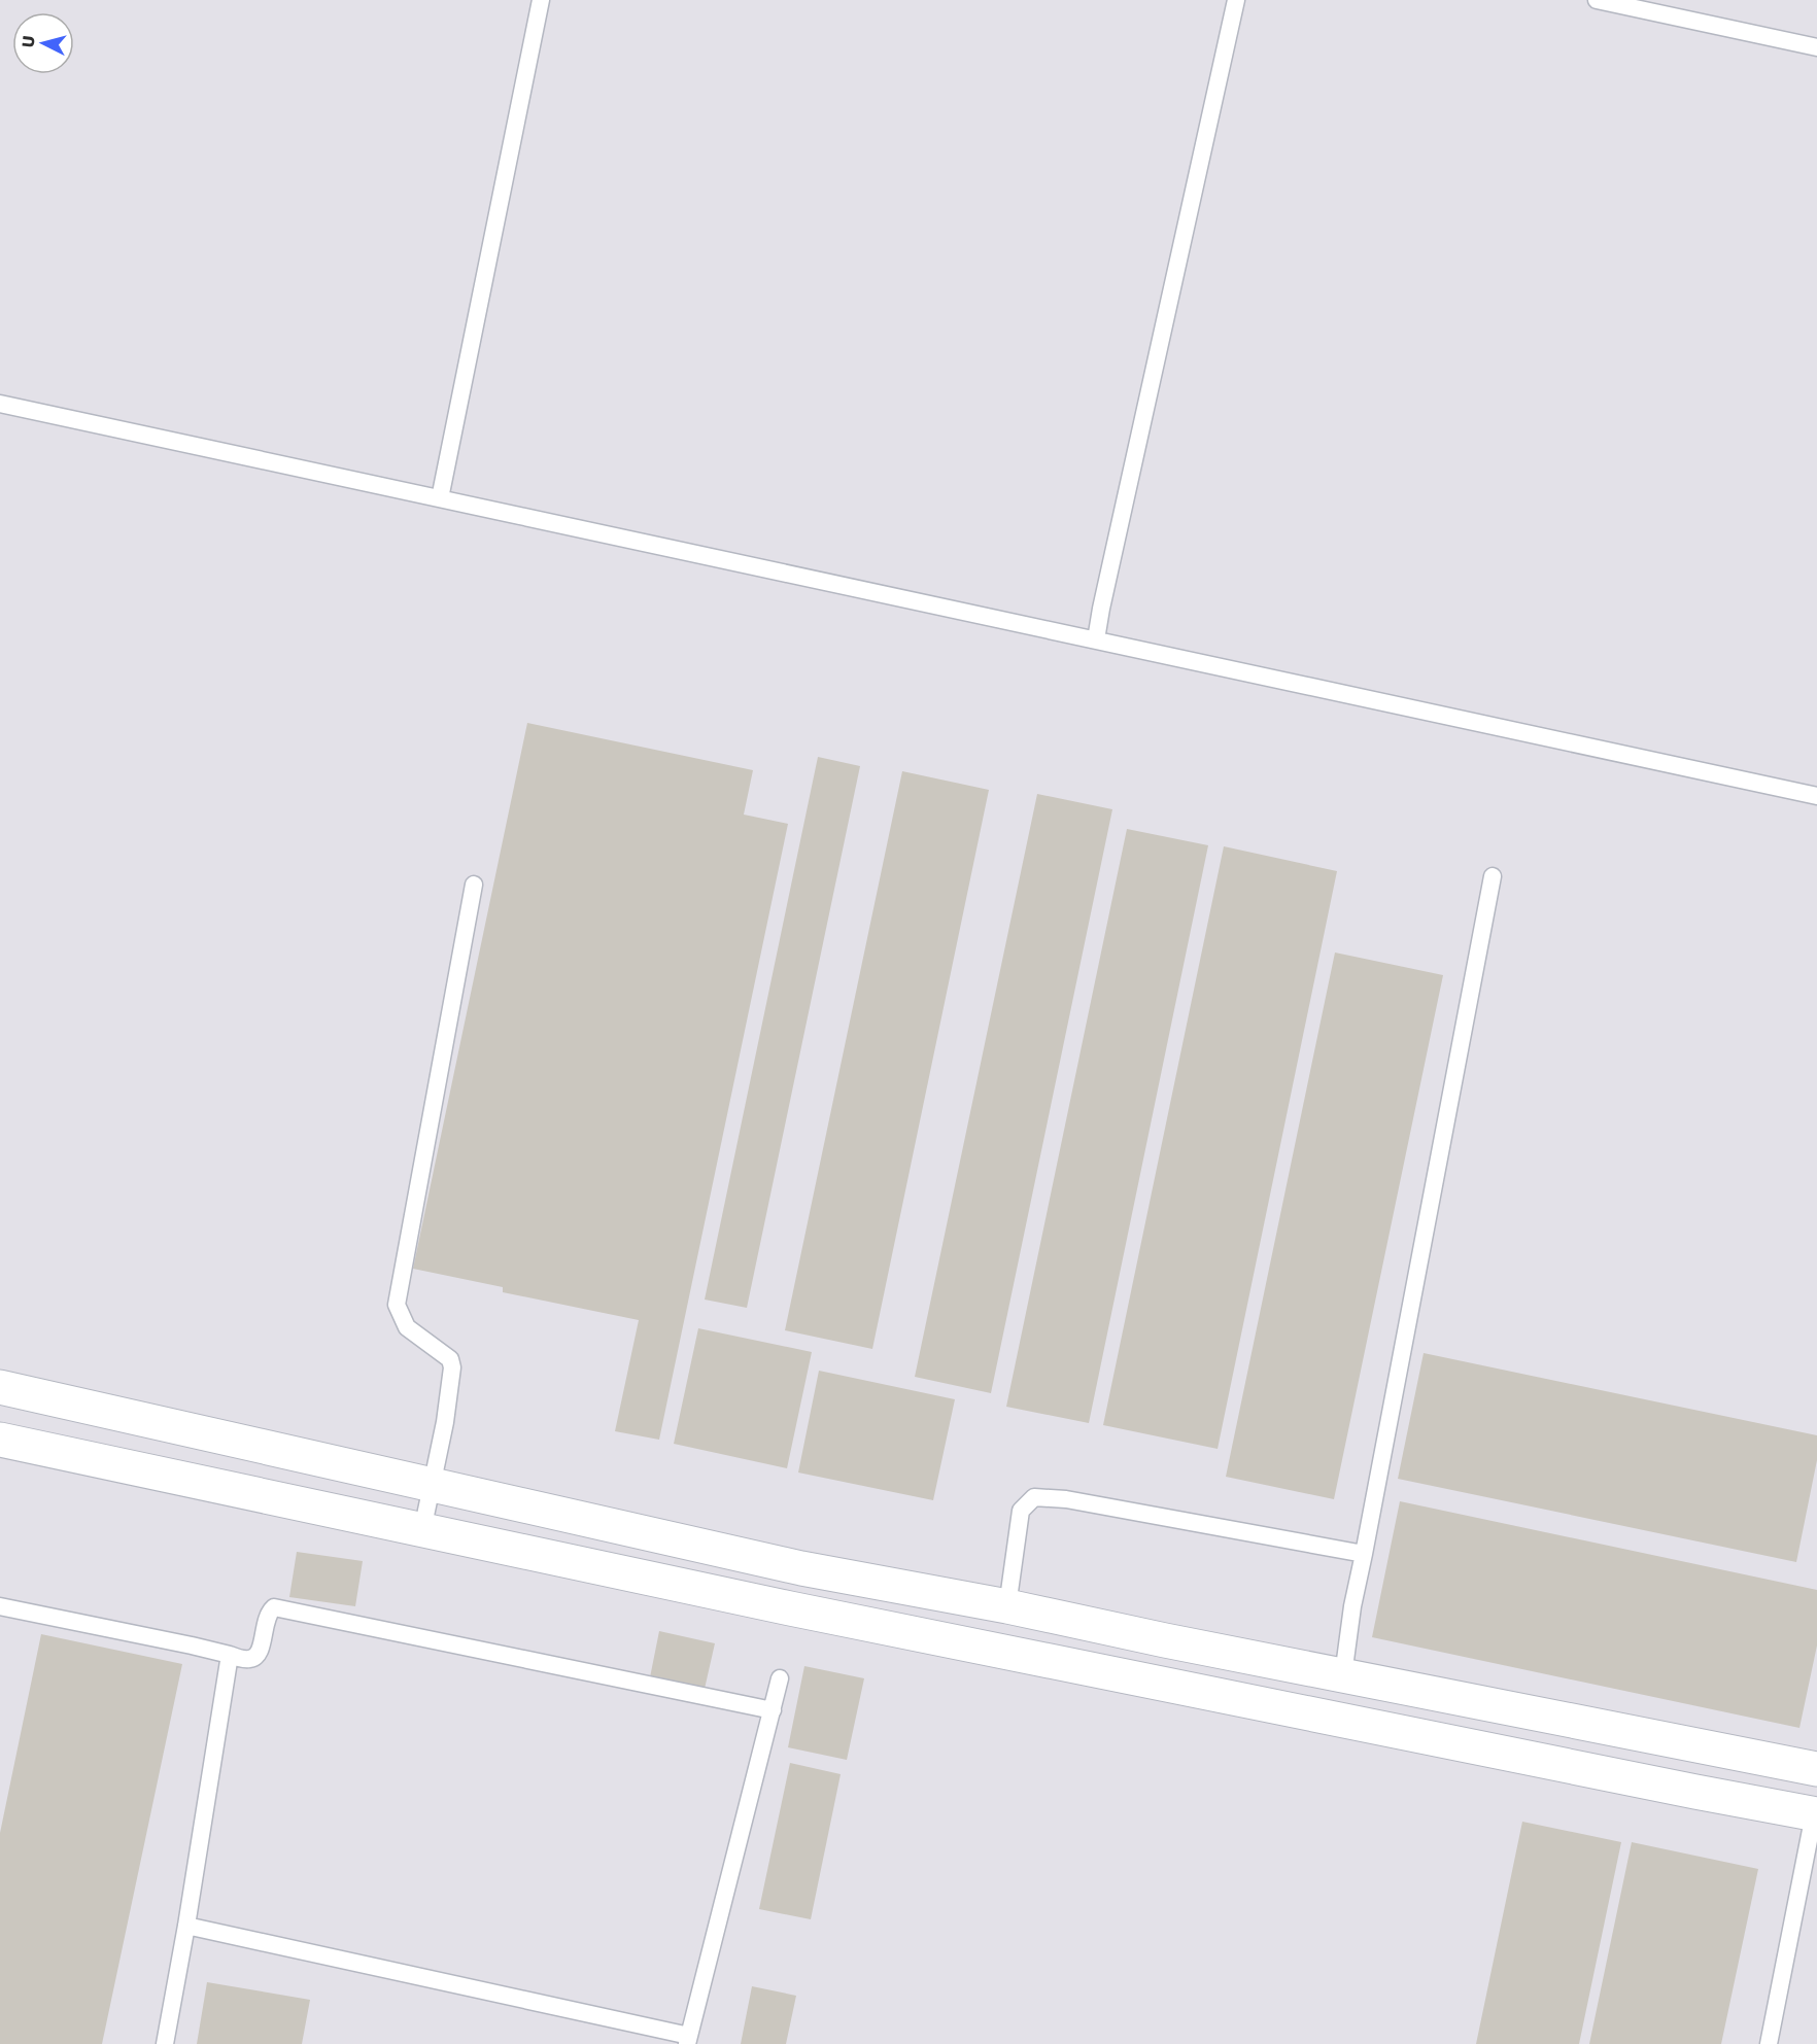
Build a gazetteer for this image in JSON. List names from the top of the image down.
{
  "north": "left"
}
